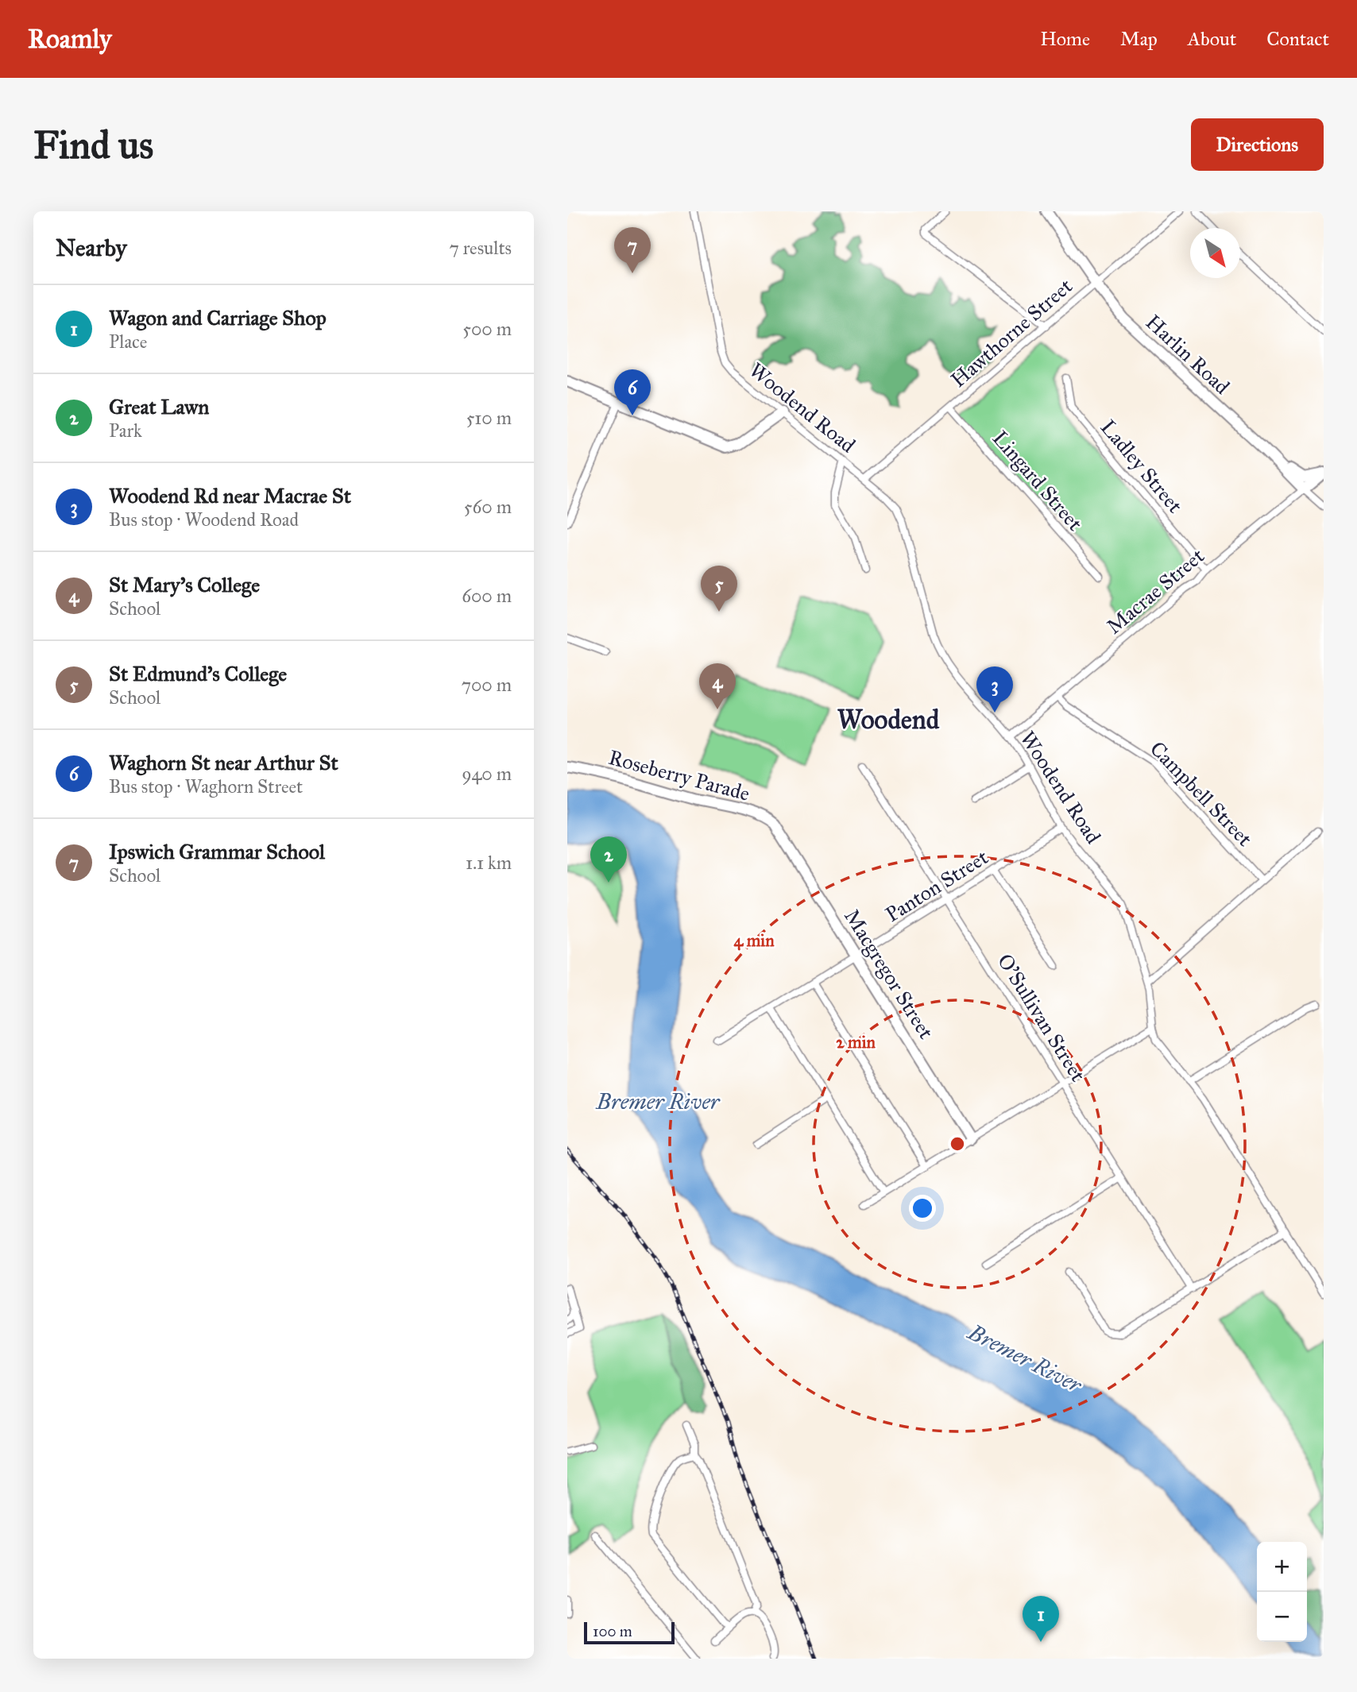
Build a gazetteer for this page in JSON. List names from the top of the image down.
{
  "streets": {
    "street": [
      "Hawthorne Street",
      "Harlin Road",
      "Woodend Road",
      "Ladley Street",
      "Lingard Street",
      "Macrae Street",
      "Roseberry Parade",
      "Campbell Street",
      "Panton Street",
      "Macgregor Street",
      "O'Sullivan Street"
    ]
  },
  "crossings": [
    ["Hawthorne Street", "Harlin Road"],
    ["Hawthorne Street", "Woodend Road"],
    ["Hawthorne Street", "Lingard Street"],
    ["Harlin Road", "Macrae Street"],
    ["Woodend Road", "Macrae Street"],
    ["Woodend Road", "Panton Street"],
    ["Ladley Street", "Macrae Street"],
    ["Macrae Street", "Campbell Street"],
    ["Roseberry Parade", "Macgregor Street"],
    ["Panton Street", "Macgregor Street"],
    ["Panton Street", "O'Sullivan Street"]
  ],
  "districts": ["Woodend"],
  "water": ["Bremer River"],
  "scale_bar": "100 m",
  "north": "bottom right",
  "page": {
    "header": "Roamly",
    "nav": [
      "Home",
      "Map",
      "About",
      "Contact"
    ],
    "buttons": "Directions",
    "title": "Find us",
    "heading": ["Nearby", "7 results"],
    "pins": [
      "7",
      "6",
      "5",
      "4",
      "3",
      "2",
      "1"
    ],
    "list": [
      {
        "mark": "1",
        "name": "Wagon and Carriage Shop",
        "note": "Place",
        "value": "500 m"
      },
      {
        "mark": "2",
        "name": "Great Lawn",
        "note": "Park",
        "value": "510 m"
      },
      {
        "mark": "3",
        "name": "Woodend Rd near Macrae St",
        "note": "Bus stop · Woodend Road",
        "value": "560 m"
      },
      {
        "mark": "4",
        "name": "St Mary's College",
        "note": "School",
        "value": "600 m"
      },
      {
        "mark": "5",
        "name": "St Edmund's College",
        "note": "School",
        "value": "700 m"
      },
      {
        "mark": "6",
        "name": "Waghorn St near Arthur St",
        "note": "Bus stop · Waghorn Street",
        "value": "940 m"
      },
      {
        "mark": "7",
        "name": "Ipswich Grammar School",
        "note": "School",
        "value": "1.1 km"
      }
    ],
    "map_buttons": ["+", "−"],
    "scale": "100 m"
  },
  "rings": ["4 min", "2 min"]
}
